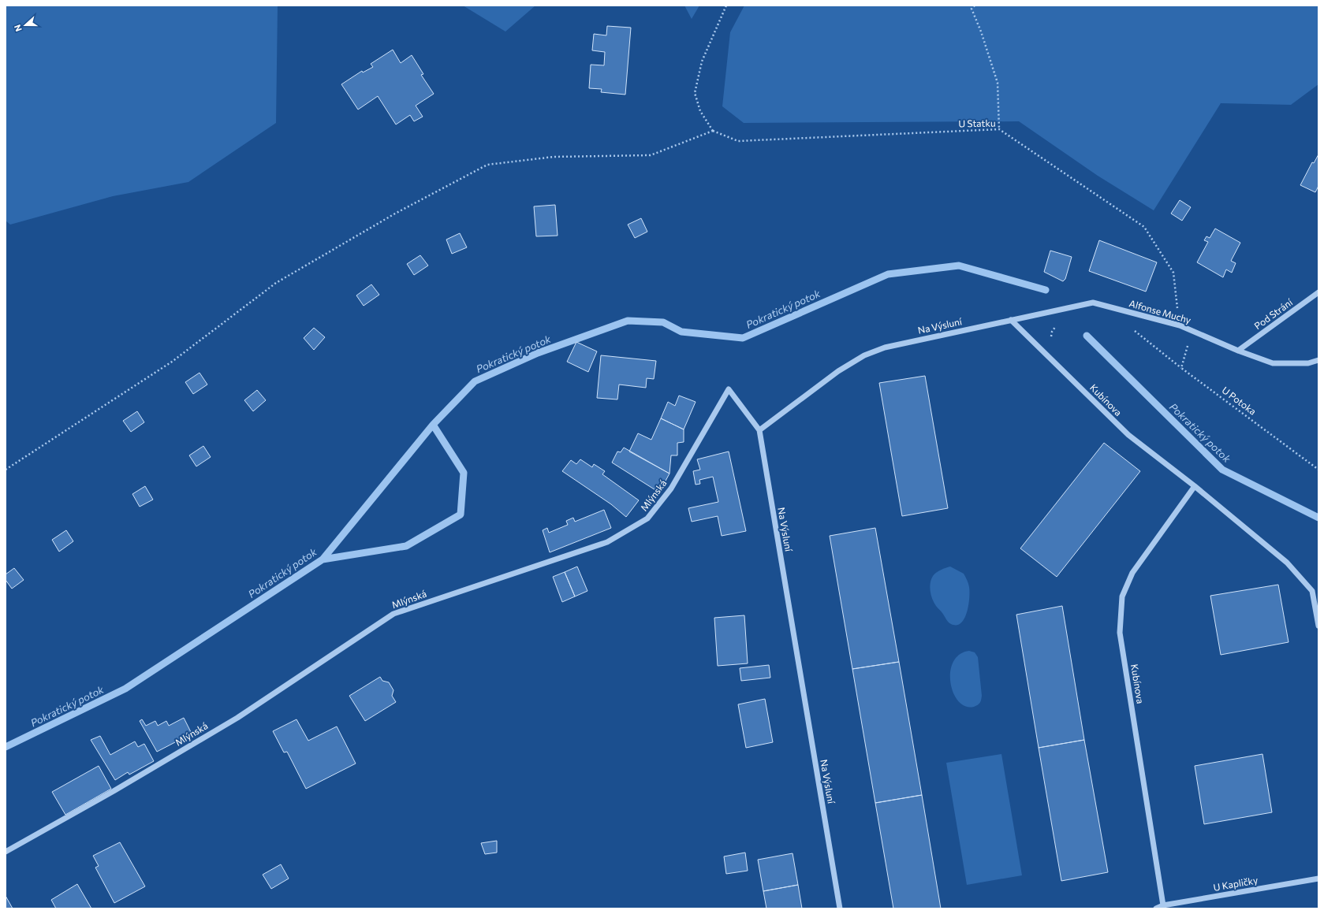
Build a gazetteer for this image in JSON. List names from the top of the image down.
{
  "streets": {
    "street": [
      "Alfonse Muchy",
      "Pod Strání",
      "Na Výsluní",
      "Kubínova",
      "Mlýnská",
      "U Kapličky"
    ],
    "path": ["U Statku", "U Potoka"]
  },
  "crossings": [
    ["U Statku", "Alfonse Muchy"],
    ["Alfonse Muchy", "Pod Strání"],
    ["Alfonse Muchy", "Na Výsluní"],
    ["Alfonse Muchy", "Kubínova"],
    ["Na Výsluní", "Kubínova"],
    ["Na Výsluní", "Mlýnská"],
    ["Kubínova", "U Kapličky"]
  ],
  "water": ["Pokratický potok"],
  "north": "left"
}
